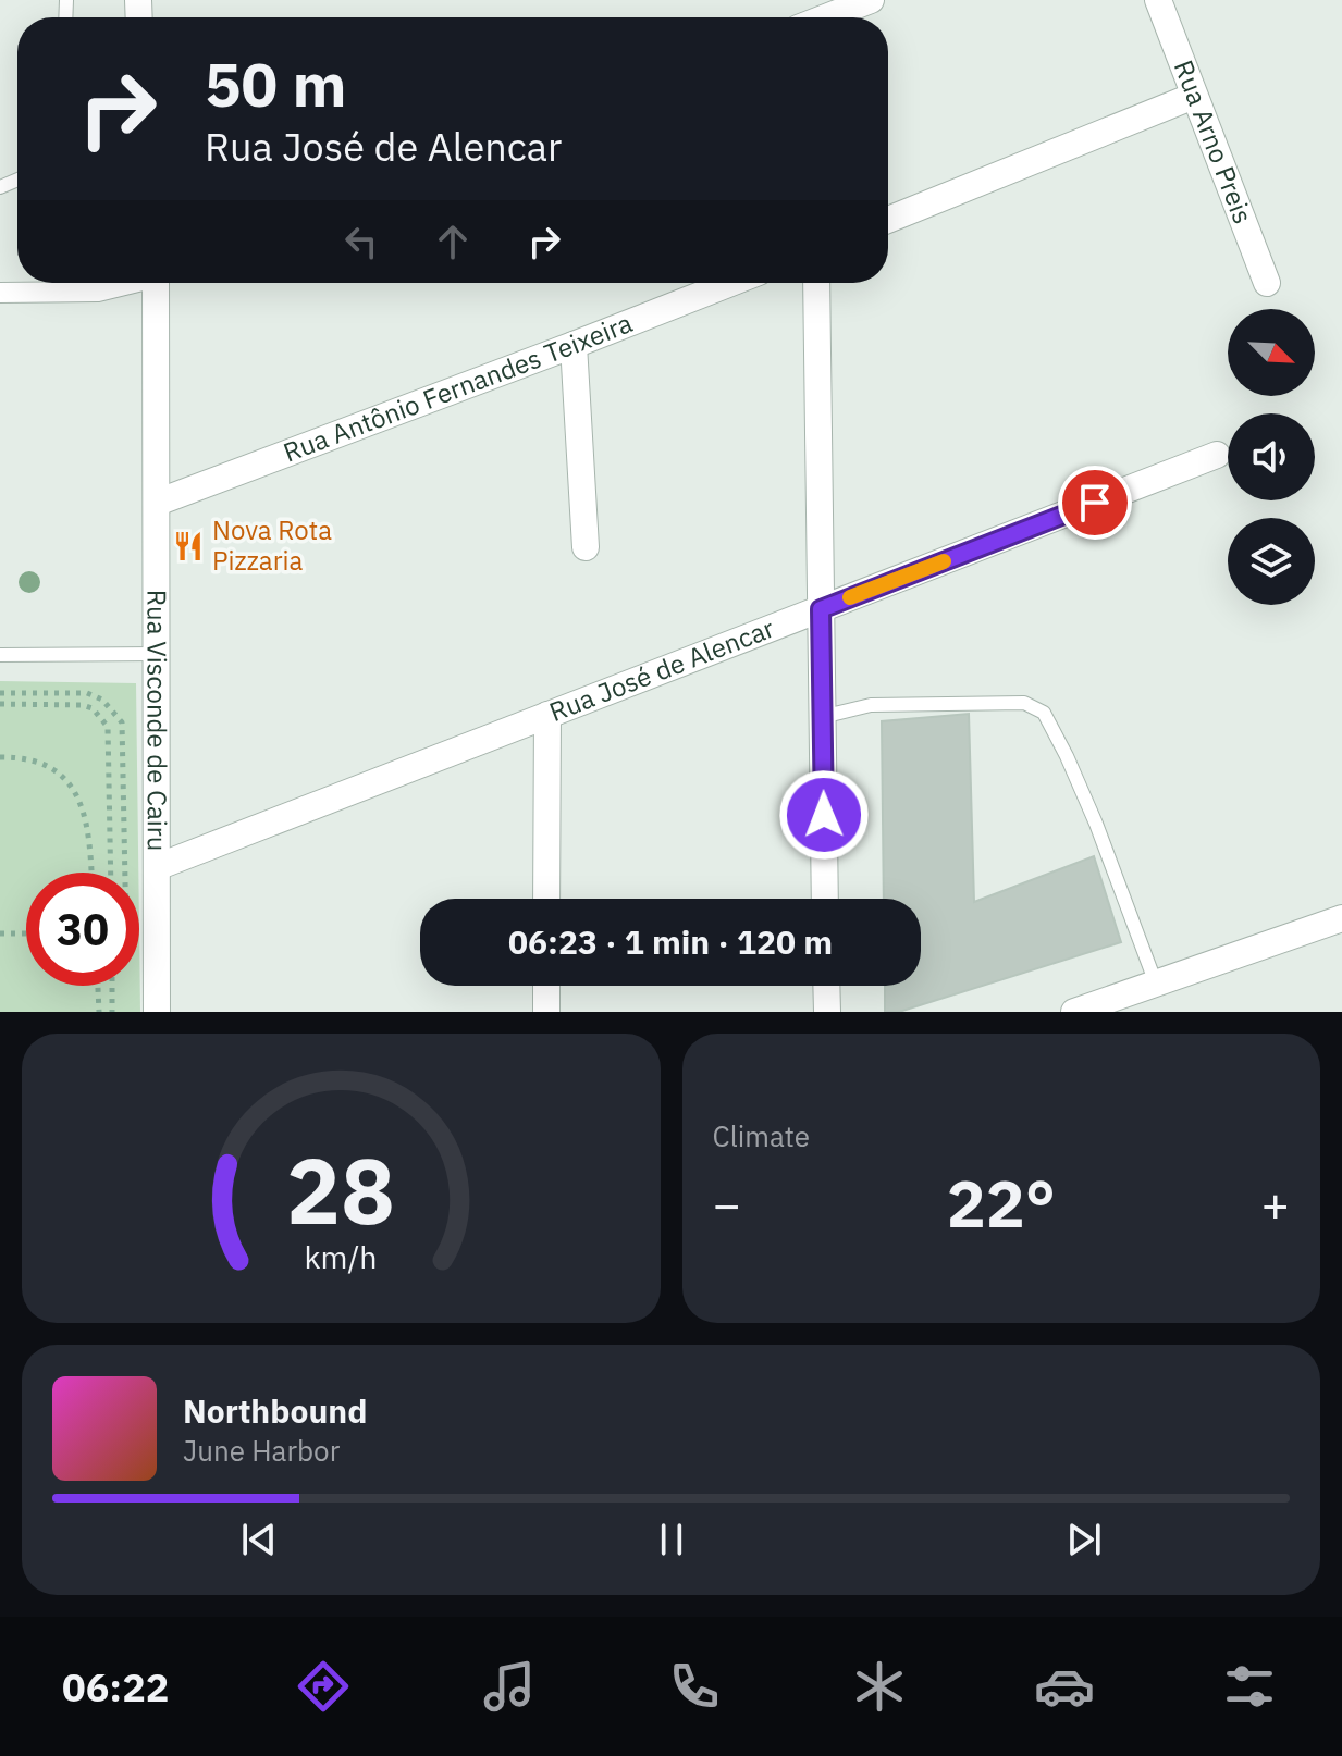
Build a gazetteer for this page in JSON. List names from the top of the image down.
{
  "streets": {
    "street": [
      "Rua Arno Preis",
      "Rua Antônio Fernandes Teixeira",
      "Rua José de Alencar",
      "Rua Visconde de Cairu"
    ]
  },
  "crossings": [
    ["Rua Antônio Fernandes Teixeira", "Rua Visconde de Cairu"],
    ["Rua José de Alencar", "Rua Visconde de Cairu"]
  ],
  "places": {
    "restaurant": ["Nova Rota Pizzaria"]
  },
  "north": "bottom right",
  "page": {
    "turn": ["50 m", "Rua José de Alencar"],
    "limit": "30",
    "trip": "06:23 · 1 min · 120 m",
    "tile": "Climate",
    "heat": ["−", "22°", "+"],
    "song": ["Northbound", "June Harbor"],
    "tabs": "06:22",
    "gauge": ["28", "km/h"]
  }
}
